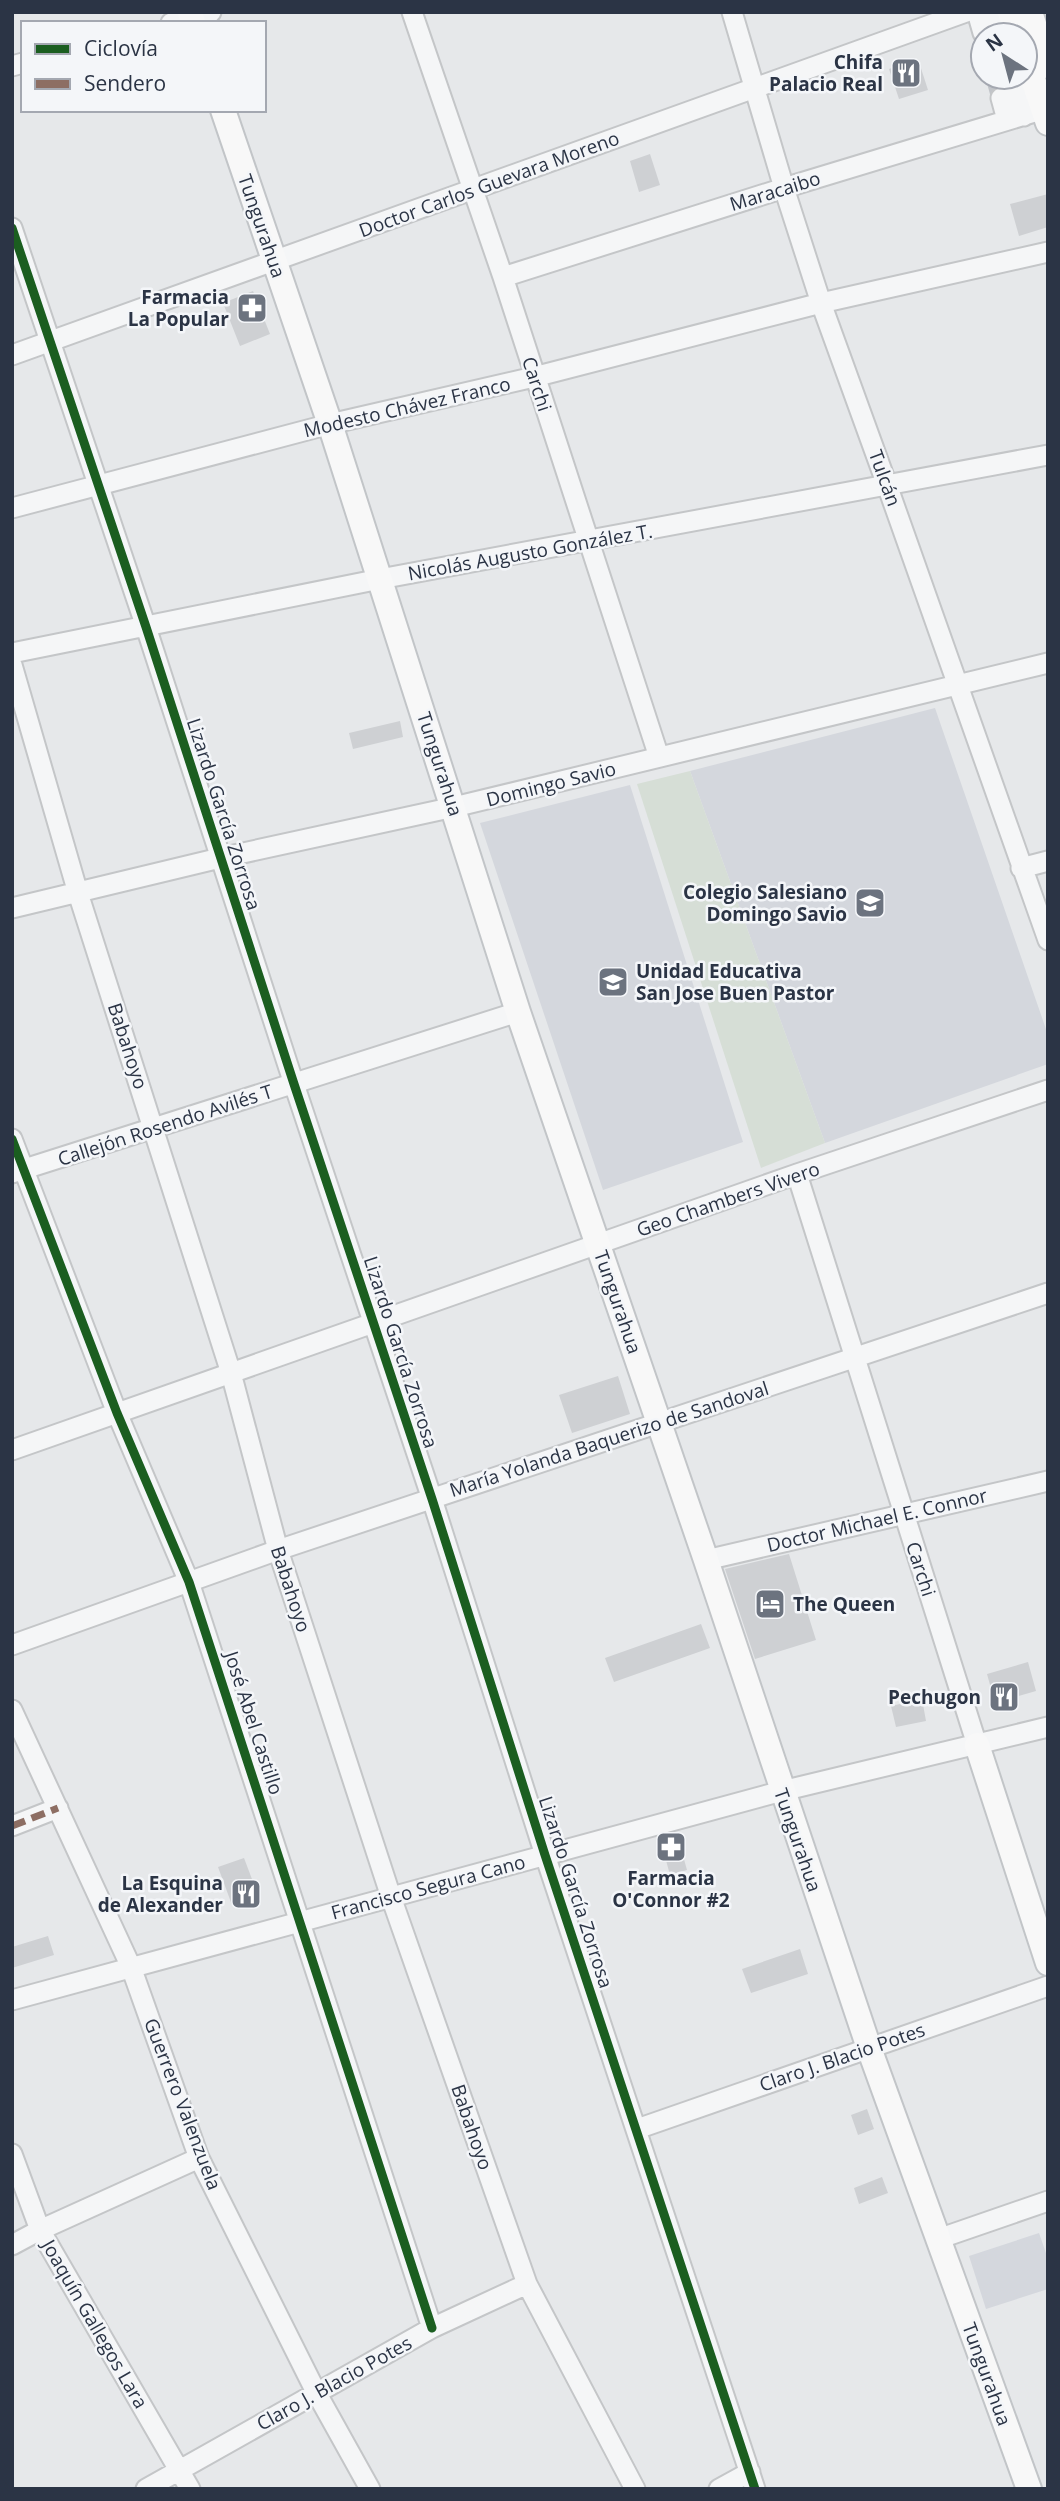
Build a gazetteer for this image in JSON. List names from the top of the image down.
{
  "streets": {
    "main road": ["Tungurahua", "Carchi"],
    "street": [
      "Doctor Carlos Guevara Moreno",
      "Maracaibo",
      "Modesto Chávez Franco",
      "Tulcán",
      "Nicolás Augusto González T.",
      "Domingo Savio",
      "Lizardo García Zorrosa",
      "Babahoyo",
      "Callejón Rosendo Avilés T",
      "Geo Chambers Vivero",
      "María Yolanda Baquerizo de Sandoval",
      "Doctor Michael E. Connor",
      "José Abel Castillo",
      "Francisco Segura Cano",
      "Claro J. Blacio Potes",
      "Guerrero Valenzuela",
      "Joaquín Gallegos Lara"
    ]
  },
  "crossings": [
    ["Doctor Carlos Guevara Moreno", "Tungurahua"],
    ["Doctor Carlos Guevara Moreno", "Carchi"],
    ["Doctor Carlos Guevara Moreno", "Tulcán"],
    ["Doctor Carlos Guevara Moreno", "Lizardo García Zorrosa"],
    ["Maracaibo", "Carchi"],
    ["Maracaibo", "Tulcán"],
    ["Tungurahua", "Modesto Chávez Franco"],
    ["Tungurahua", "Nicolás Augusto González T."],
    ["Tungurahua", "Domingo Savio"],
    ["Tungurahua", "Callejón Rosendo Avilés T"],
    ["Tungurahua", "Geo Chambers Vivero"],
    ["Tungurahua", "María Yolanda Baquerizo de Sandoval"],
    ["Tungurahua", "Doctor Michael E. Connor"],
    ["Tungurahua", "Francisco Segura Cano"],
    ["Tungurahua", "Claro J. Blacio Potes"],
    ["Carchi", "Modesto Chávez Franco"],
    ["Carchi", "Nicolás Augusto González T."],
    ["Carchi", "Domingo Savio"],
    ["Carchi", "Geo Chambers Vivero"],
    ["Carchi", "María Yolanda Baquerizo de Sandoval"],
    ["Carchi", "Doctor Michael E. Connor"],
    ["Carchi", "Francisco Segura Cano"],
    ["Modesto Chávez Franco", "Tulcán"],
    ["Modesto Chávez Franco", "Lizardo García Zorrosa"],
    ["Tulcán", "Nicolás Augusto González T."],
    ["Tulcán", "Domingo Savio"],
    ["Nicolás Augusto González T.", "Lizardo García Zorrosa"],
    ["Domingo Savio", "Lizardo García Zorrosa"],
    ["Domingo Savio", "Babahoyo"],
    ["Lizardo García Zorrosa", "Callejón Rosendo Avilés T"],
    ["Lizardo García Zorrosa", "Geo Chambers Vivero"],
    ["Lizardo García Zorrosa", "María Yolanda Baquerizo de Sandoval"],
    ["Lizardo García Zorrosa", "Francisco Segura Cano"],
    ["Lizardo García Zorrosa", "Claro J. Blacio Potes"],
    ["Babahoyo", "Callejón Rosendo Avilés T"],
    ["Babahoyo", "Geo Chambers Vivero"],
    ["Babahoyo", "María Yolanda Baquerizo de Sandoval"],
    ["Babahoyo", "Francisco Segura Cano"],
    ["Babahoyo", "Claro J. Blacio Potes"],
    ["Callejón Rosendo Avilés T", "José Abel Castillo"],
    ["Geo Chambers Vivero", "José Abel Castillo"],
    ["María Yolanda Baquerizo de Sandoval", "José Abel Castillo"],
    ["José Abel Castillo", "Francisco Segura Cano"],
    ["José Abel Castillo", "Claro J. Blacio Potes"],
    ["Francisco Segura Cano", "Guerrero Valenzuela"],
    ["Claro J. Blacio Potes", "Guerrero Valenzuela"],
    ["Claro J. Blacio Potes", "Joaquín Gallegos Lara"]
  ],
  "places": {
    "restaurant": ["Chifa Palacio Real", "Pechugon", "La Esquina de Alexander"],
    "pharmacy": ["Farmacia La Popular", "Farmacia O'Connor #2"],
    "school or university": ["Colegio Salesiano Domingo Savio", "Unidad Educativa San Jose Buen Pastor"],
    "hotel": ["The Queen"]
  },
  "legend": ["Ciclovía", "Sendero"],
  "north": "top left"
}
